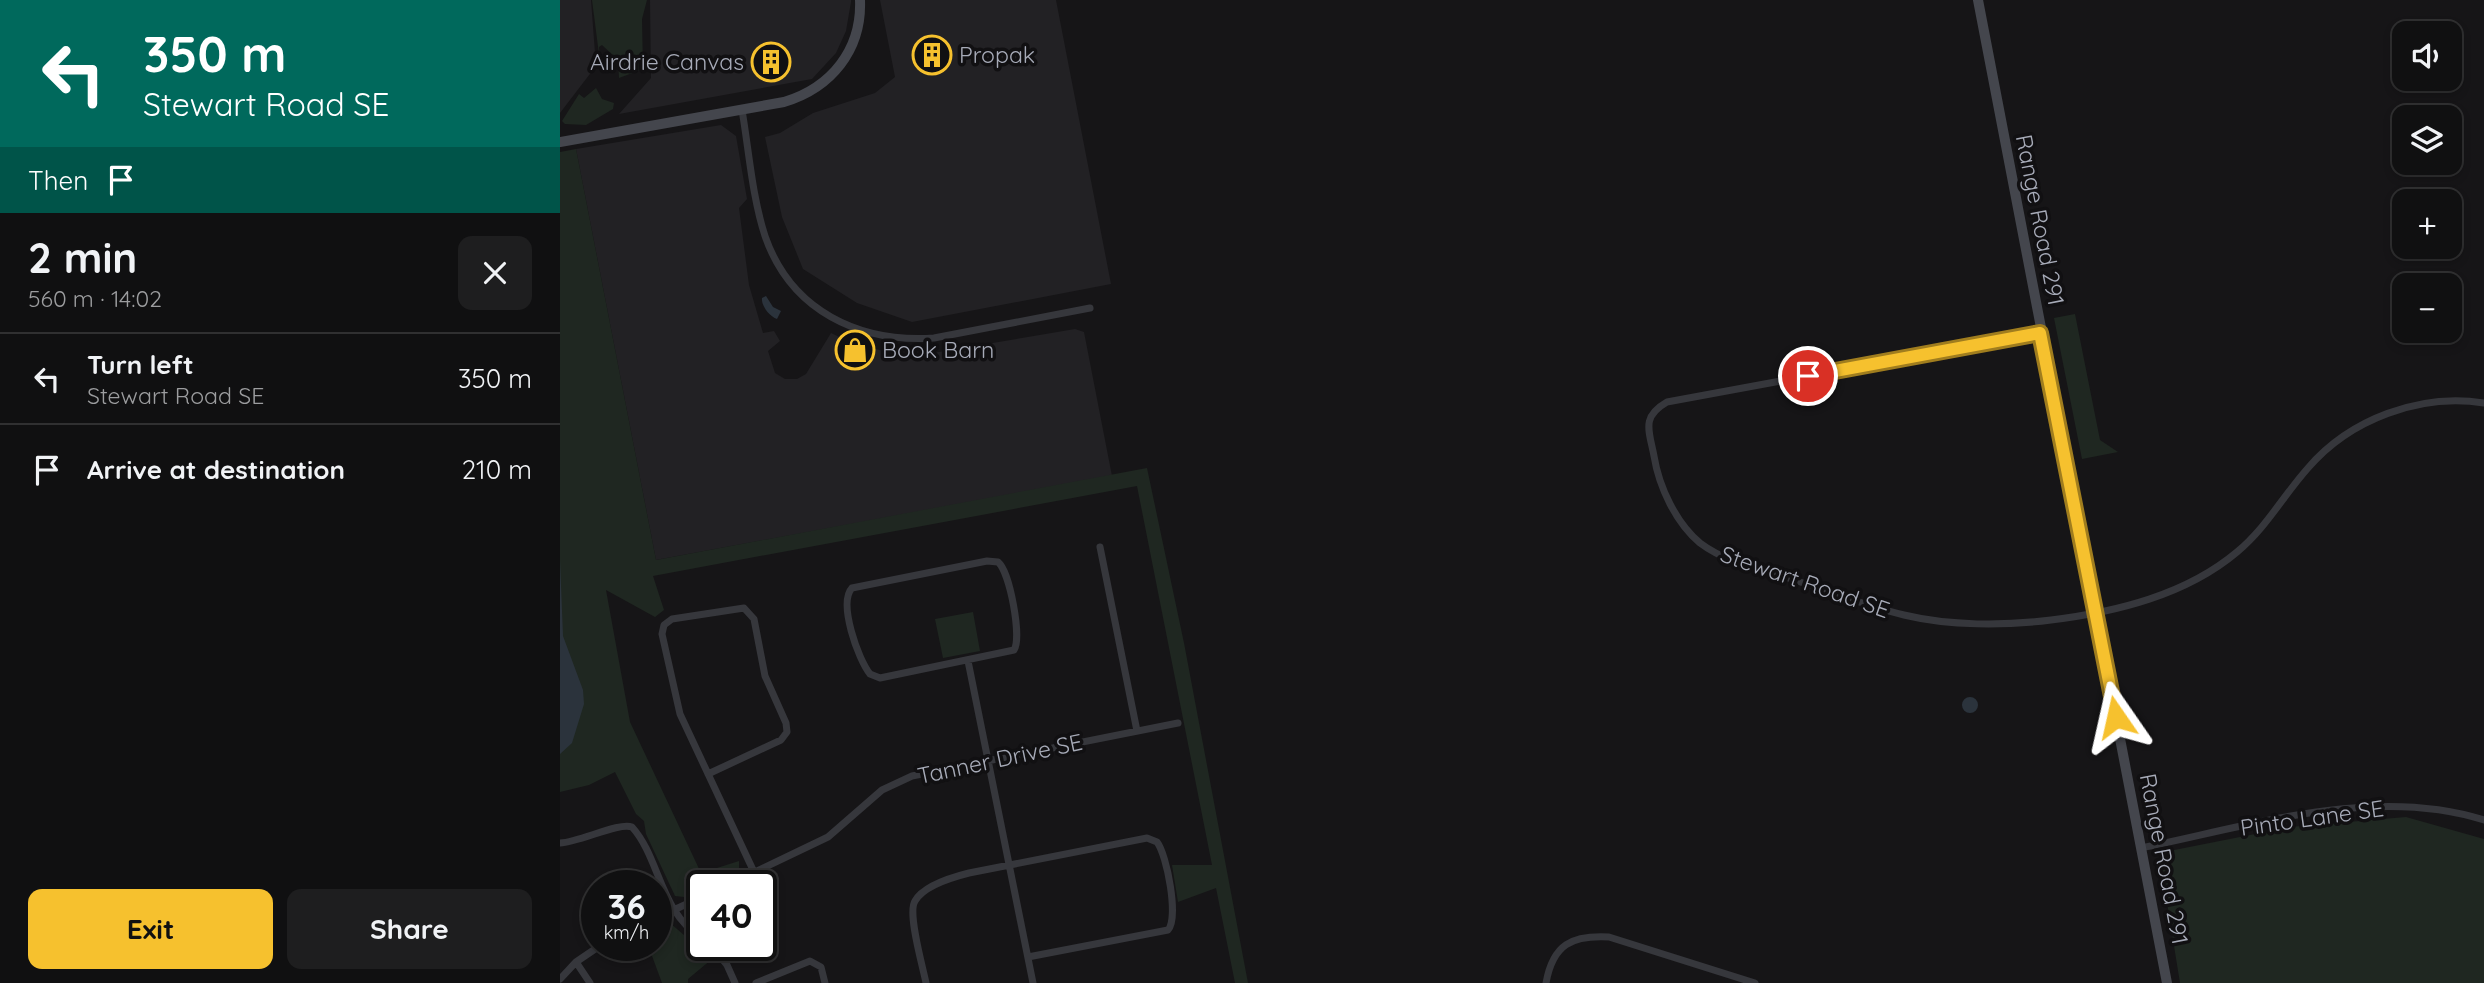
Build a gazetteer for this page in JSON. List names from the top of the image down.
{
  "streets": {
    "street": [
      "Range Road 291",
      "Stewart Road SE",
      "Tanner Drive SE",
      "Pinto Lane SE"
    ]
  },
  "crossings": [
    ["Range Road 291", "Stewart Road SE"],
    ["Range Road 291", "Pinto Lane SE"]
  ],
  "places": {
    "building": ["Propak", "Airdrie Canvas"],
    "shop": ["Book Barn"]
  },
  "page": {
    "turn": ["350 m", "Stewart Road SE"],
    "map_buttons": ["+", "−"],
    "then": "Then",
    "heading": ["2 min", "560 m · 14:02"],
    "list": [
      {
        "name": "Turn left",
        "note": "Stewart Road SE",
        "value": "350 m"
      },
      {
        "name": "Arrive at destination",
        "value": "210 m"
      }
    ],
    "speed": "36 km/h",
    "limit": "40",
    "buttons": ["Exit", "Share"]
  }
}
